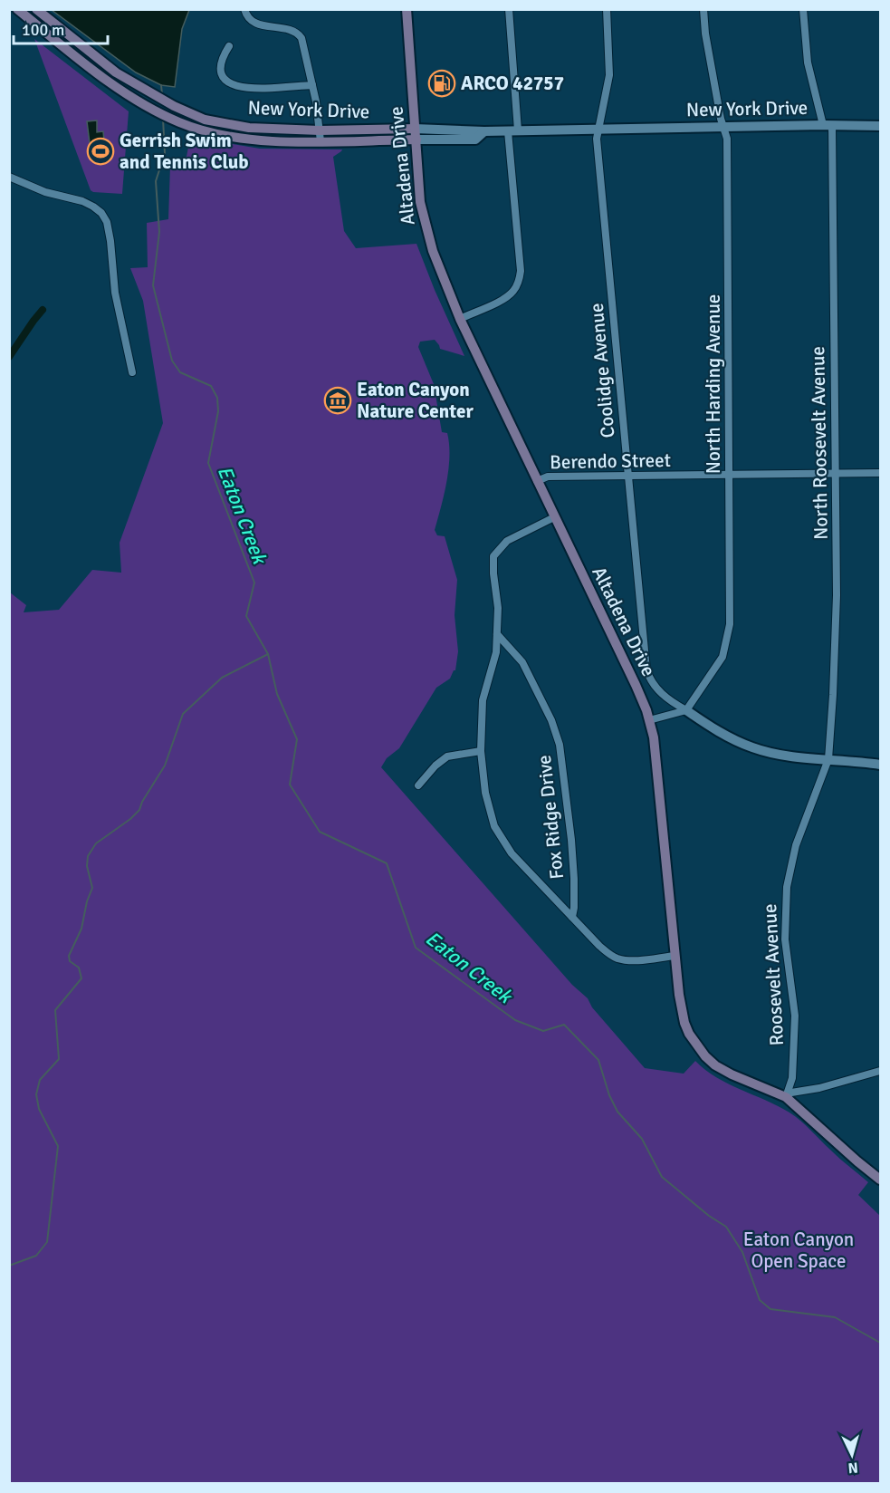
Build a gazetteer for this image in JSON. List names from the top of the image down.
{
  "streets": {
    "main road": ["New York Drive", "Altadena Drive"],
    "street": [
      "Coolidge Avenue",
      "North Harding Avenue",
      "North Roosevelt Avenue",
      "Berendo Street",
      "Fox Ridge Drive",
      "Roosevelt Avenue"
    ]
  },
  "crossings": [
    ["New York Drive", "Altadena Drive"],
    ["New York Drive", "Coolidge Avenue"],
    ["New York Drive", "North Harding Avenue"],
    ["New York Drive", "North Roosevelt Avenue"],
    ["Altadena Drive", "Berendo Street"],
    ["Altadena Drive", "Roosevelt Avenue"],
    ["Coolidge Avenue", "North Harding Avenue"],
    ["Coolidge Avenue", "Berendo Street"],
    ["North Harding Avenue", "Berendo Street"],
    ["North Roosevelt Avenue", "Berendo Street"],
    ["North Roosevelt Avenue", "Roosevelt Avenue"]
  ],
  "water": ["Eaton Creek"],
  "parks": ["Eaton Canyon Open Space"],
  "places": {
    "fuel station": ["ARCO 42757"],
    "sports": ["Gerrish Swim and Tennis Club"],
    "museum": ["Eaton Canyon Nature Center"]
  },
  "scale_bar": "100 m",
  "north": "bottom"
}
